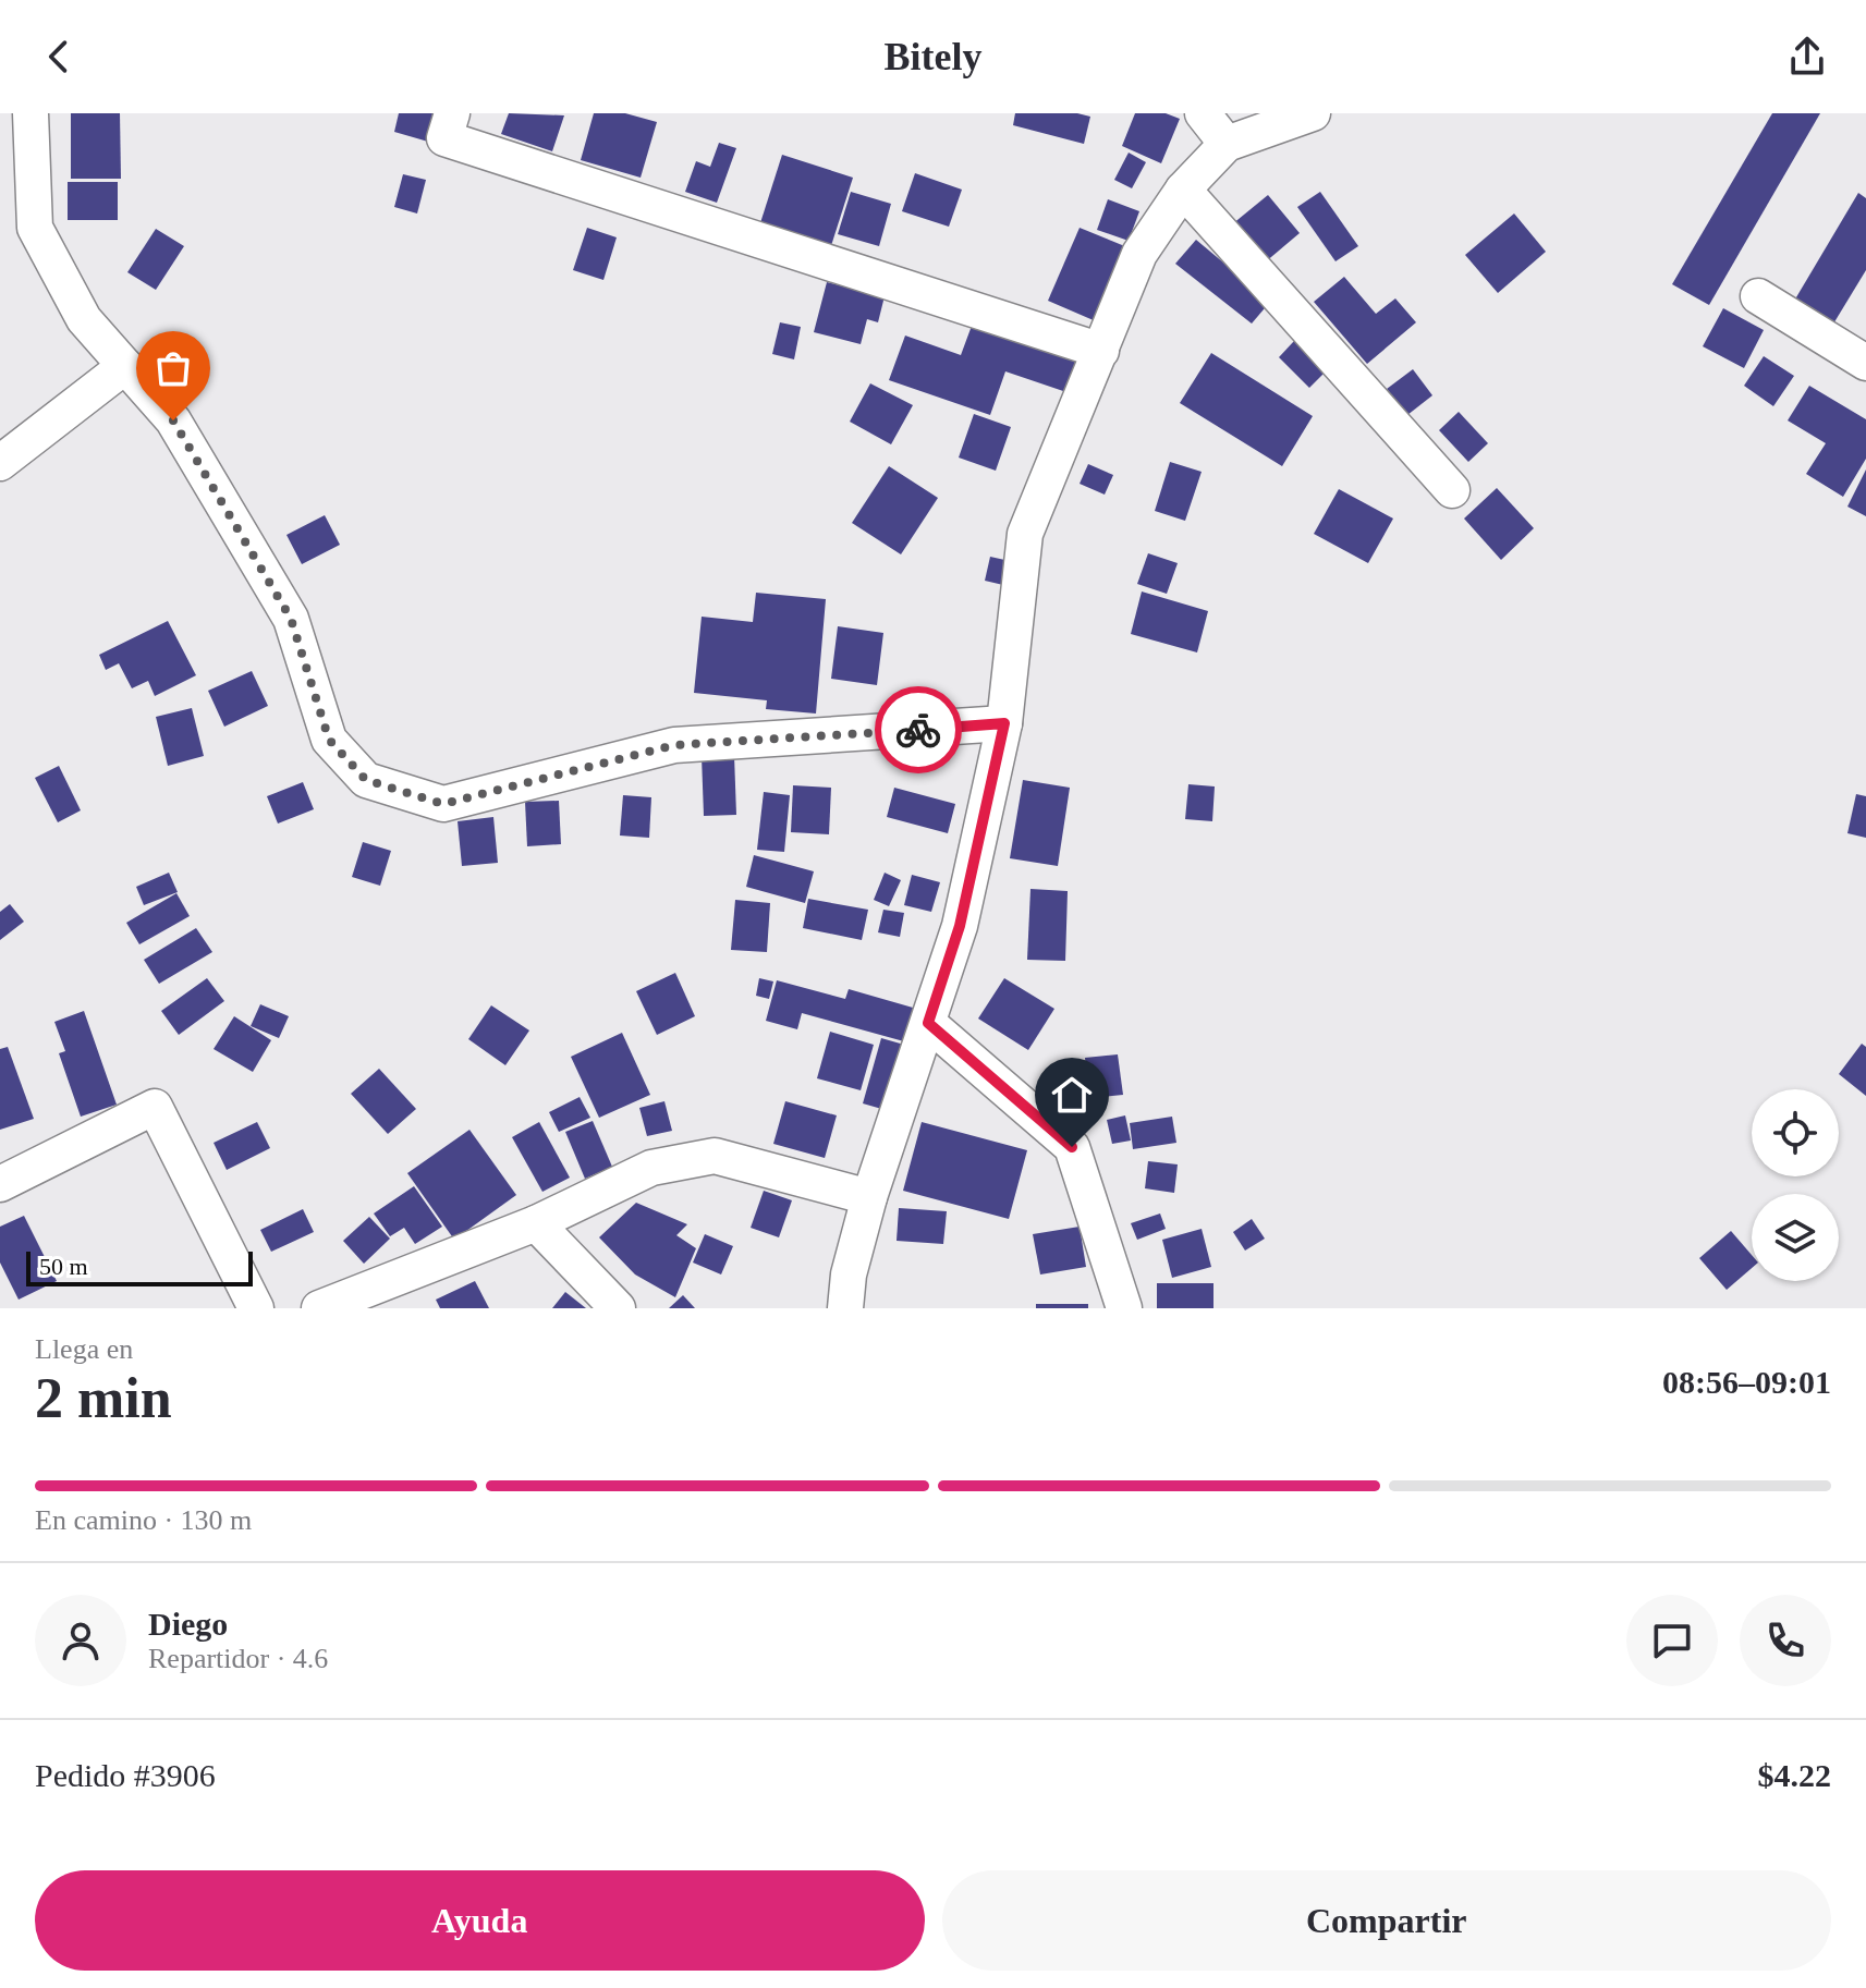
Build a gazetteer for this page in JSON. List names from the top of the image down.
{
  "scale_bar": "50 m",
  "page": {
    "header": "Bitely",
    "scale": "50 m",
    "heading": ["2 min", "Llega en", "08:56–09:01"],
    "panel": [
      "Diego",
      "Repartidor · 4.6",
      "Pedido #3906",
      "$4.22"
    ],
    "bar": "En camino · 130 m",
    "buttons": ["Ayuda", "Compartir"]
  }
}
